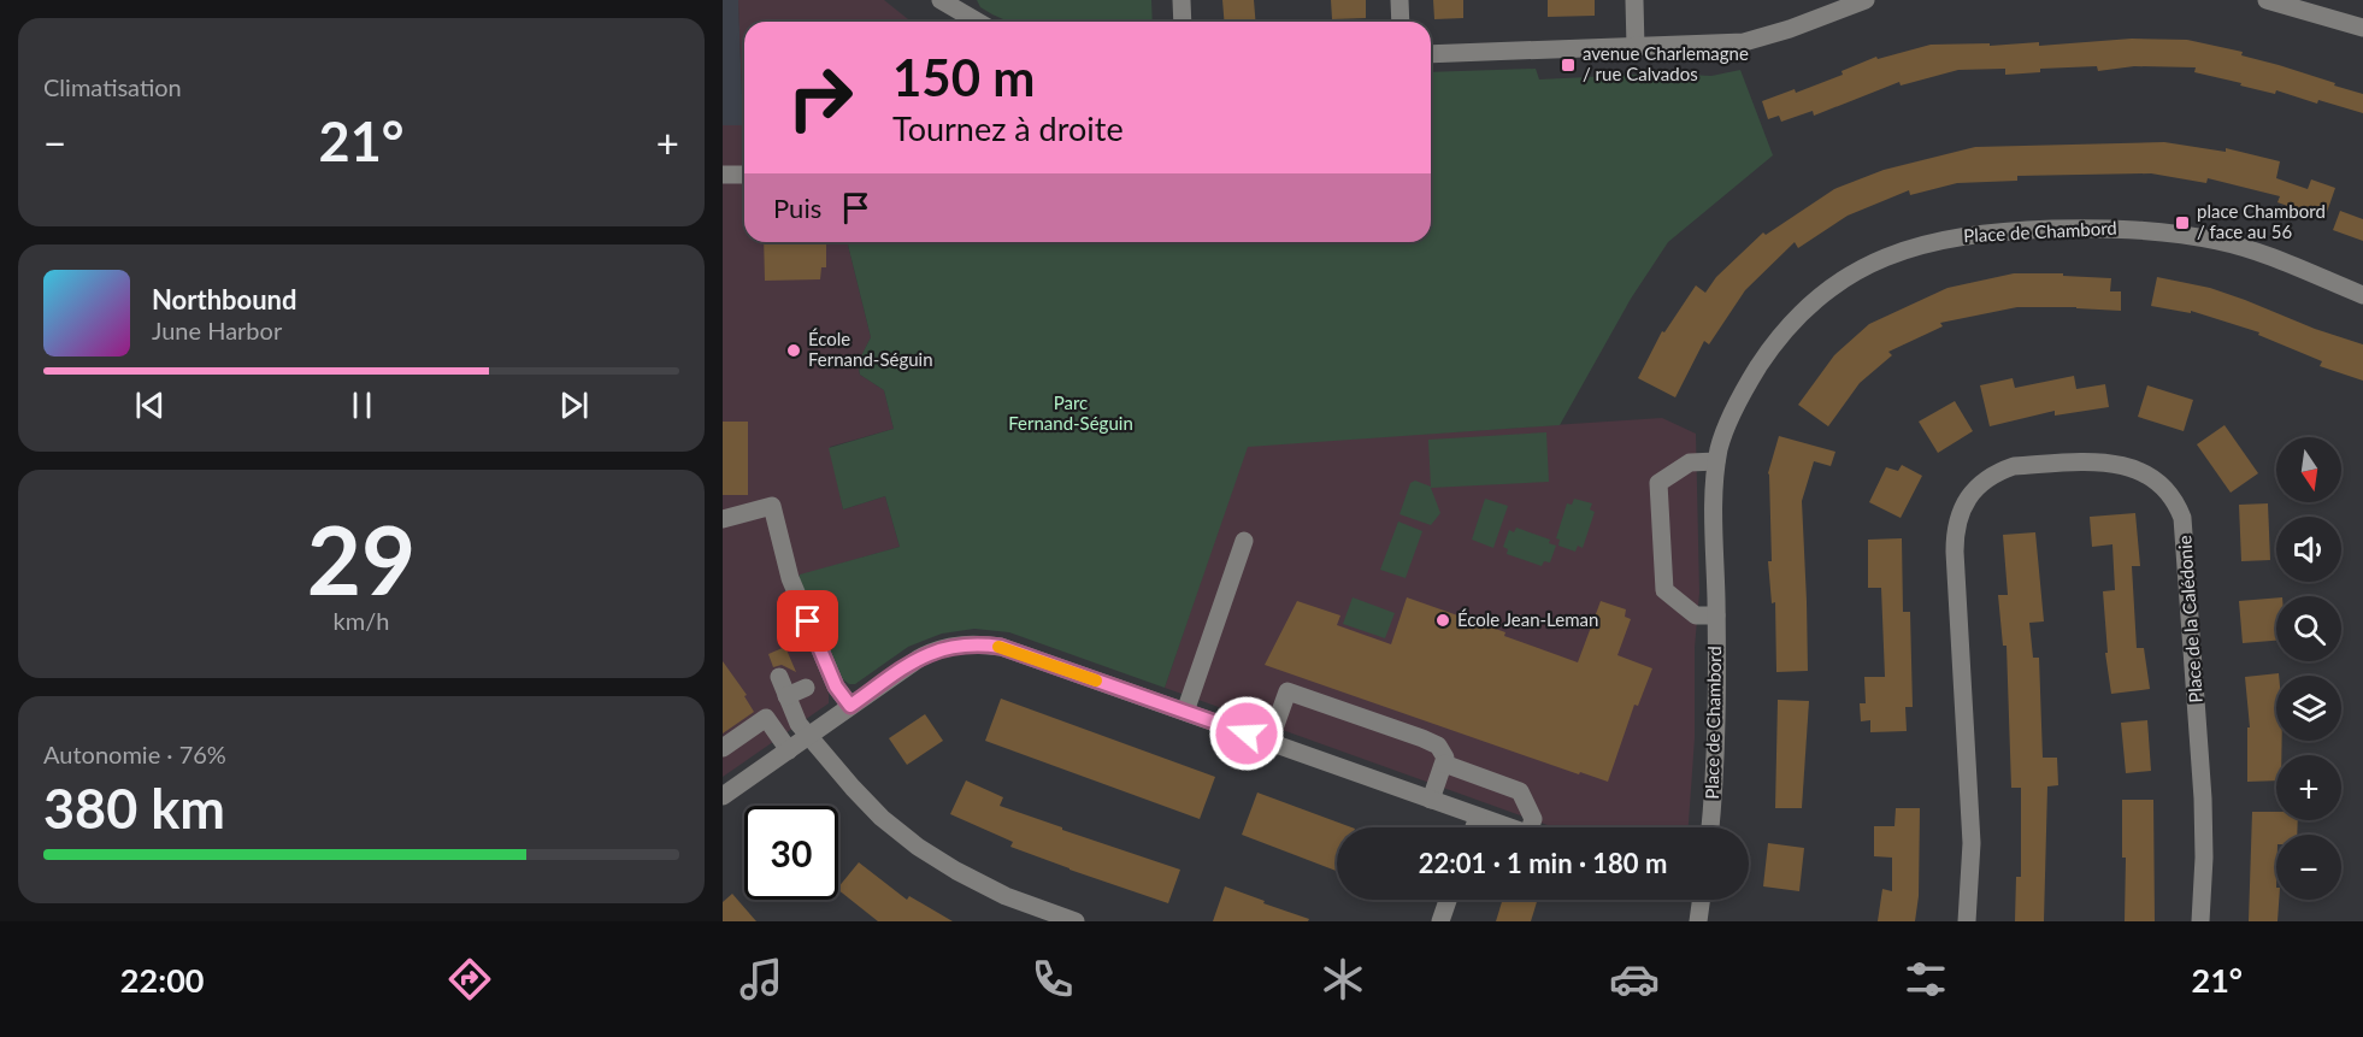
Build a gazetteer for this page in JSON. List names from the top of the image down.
{
  "streets": {
    "street": ["Place de Chambord", "Place de la Calédonie"]
  },
  "parks": ["Parc Fernand-Séguin"],
  "places": {
    "transit": ["avenue Charlemagne / rue Calvados", "place Chambord / face au 56"],
    "other": ["École Fernand-Séguin", "École Jean-Leman"]
  },
  "north": "bottom",
  "page": {
    "tile": [
      "Climatisation",
      ["29", "km/h"],
      ["Autonomie · 76%", "380 km"]
    ],
    "turn": ["150 m", "Tournez à droite"],
    "heat": ["−", "21°", "+"],
    "then": "Puis",
    "song": ["Northbound", "June Harbor"],
    "map_buttons": ["+", "−"],
    "limit": "30",
    "trip": "22:01 · 1 min · 180 m",
    "tabs": ["22:00", "21°"]
  }
}
